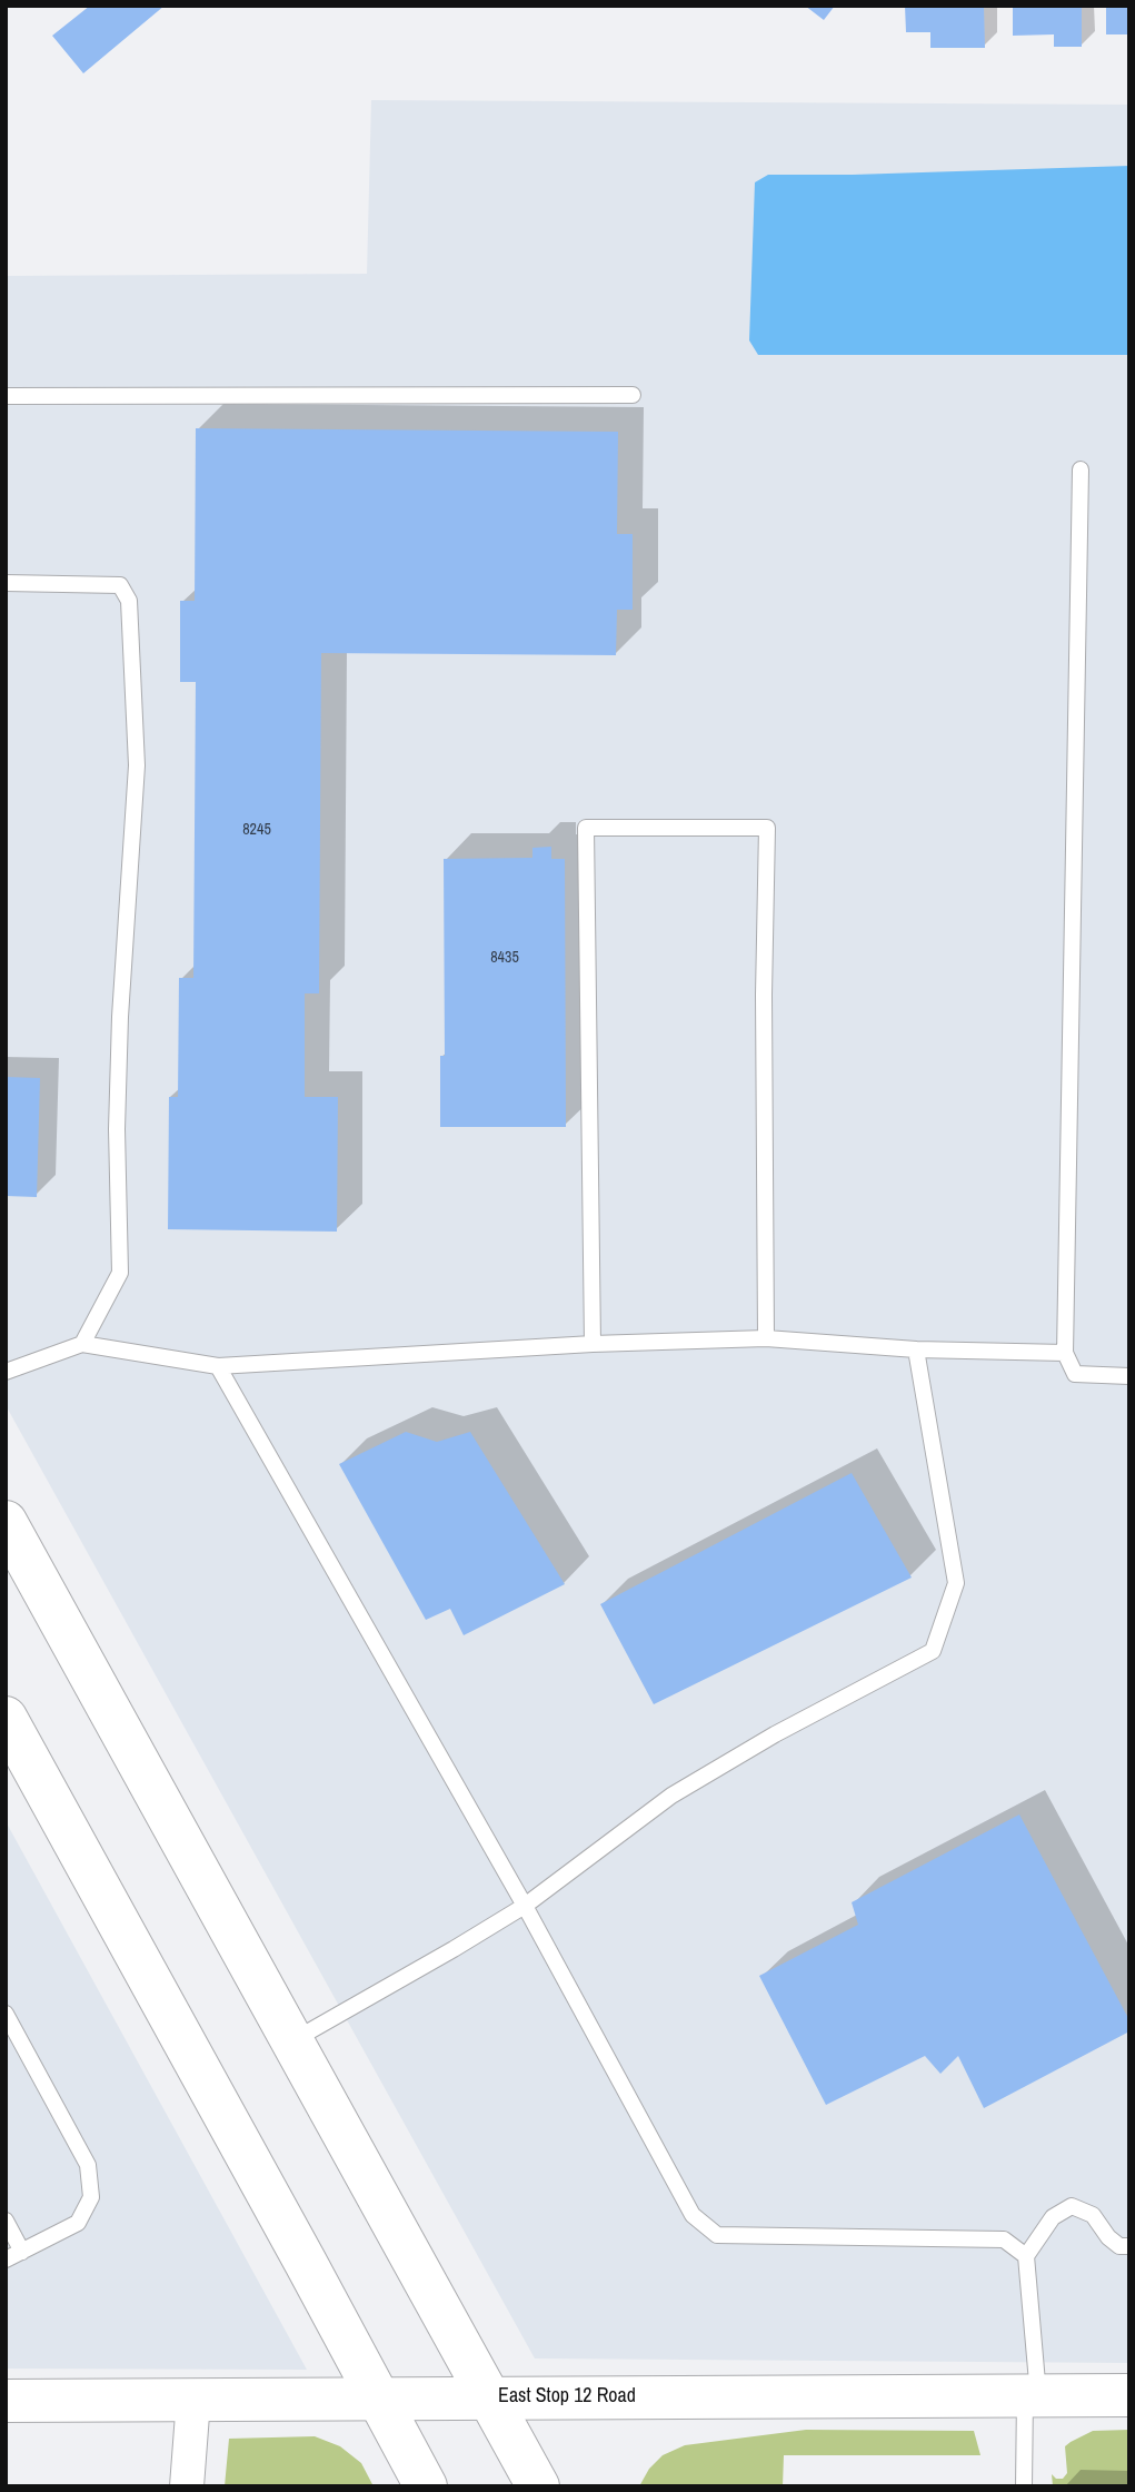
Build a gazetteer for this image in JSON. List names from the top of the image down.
{
  "streets": {
    "main road": ["East Stop 12 Road"]
  },
  "house_numbers": ["8245", "8435"]
}
